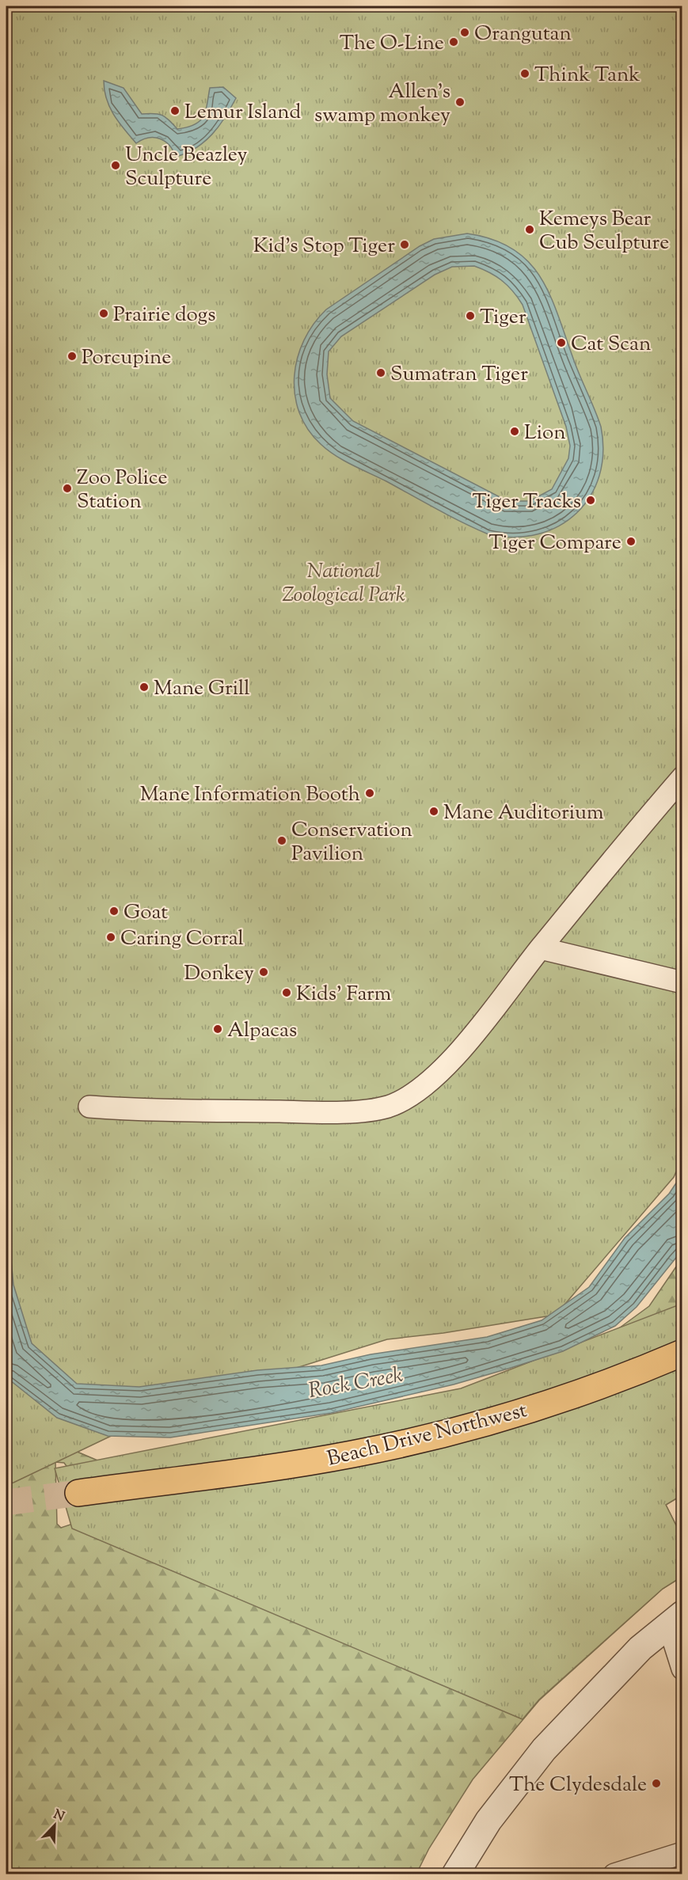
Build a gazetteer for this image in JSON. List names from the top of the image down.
{
  "streets": {
    "main road": ["Beach Drive Northwest"]
  },
  "water": ["Rock Creek"],
  "parks": ["National Zoological Park"],
  "places": [
    "Orangutan",
    "The O-Line",
    "Think Tank",
    "Allen's swamp monkey",
    "Lemur Island",
    "Uncle Beazley Sculpture",
    "Kemeys Bear Cub Sculpture",
    "Kid's Stop Tiger",
    "Prairie dogs",
    "Tiger",
    "Cat Scan",
    "Porcupine",
    "Sumatran Tiger",
    "Lion",
    "Zoo Police Station",
    "Tiger Tracks",
    "Tiger Compare",
    "Mane Grill",
    "Mane Information Booth",
    "Mane Auditorium",
    "Conservation Pavilion",
    "Goat",
    "Caring Corral",
    "Donkey",
    "Kids' Farm",
    "Alpacas",
    "The Clydesdale"
  ],
  "north": "top right"
}
